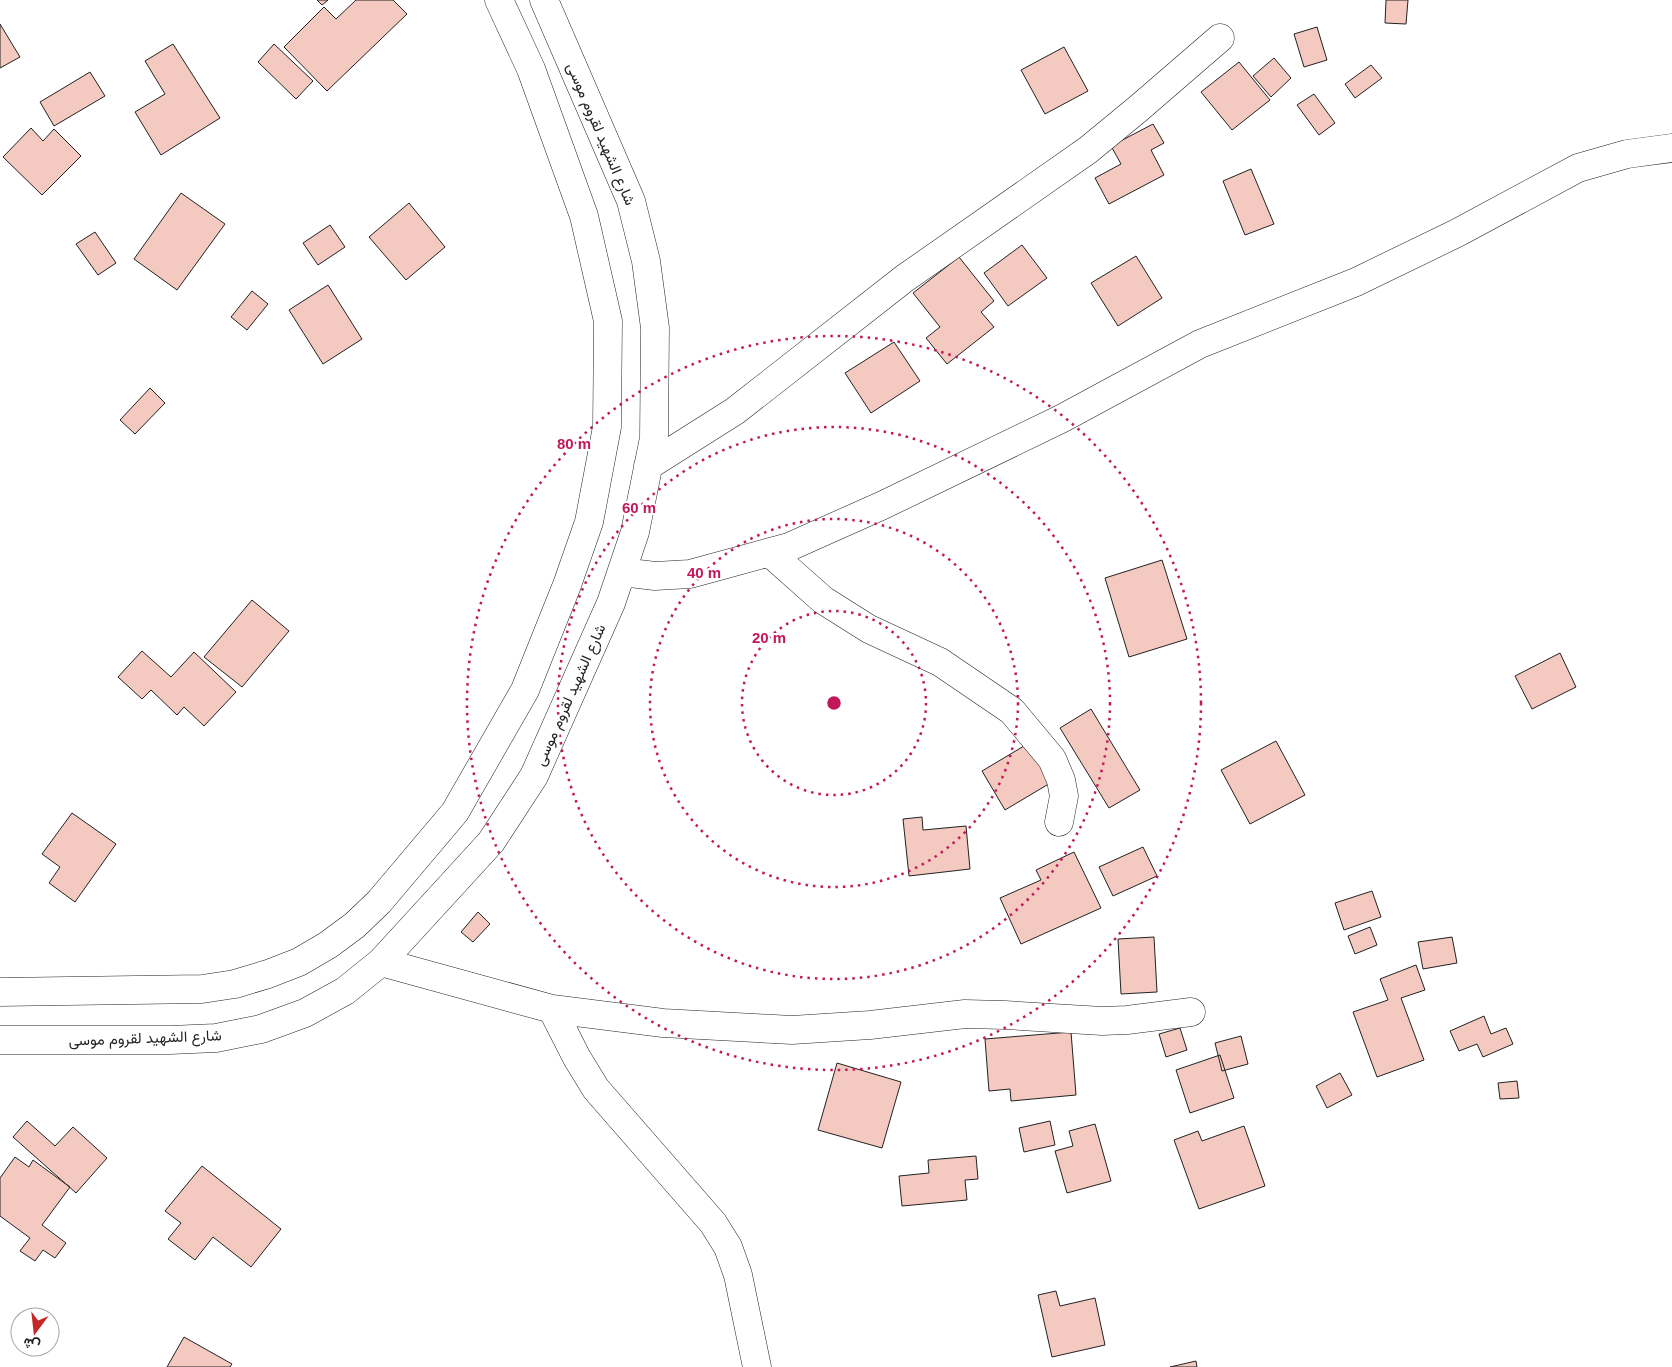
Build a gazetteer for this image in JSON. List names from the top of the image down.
{
  "streets": {
    "street": ["شارع الشهيد لقروم موسى"]
  },
  "north": "bottom",
  "rings": [
    "80 m",
    "60 m",
    "40 m",
    "20 m"
  ]
}
